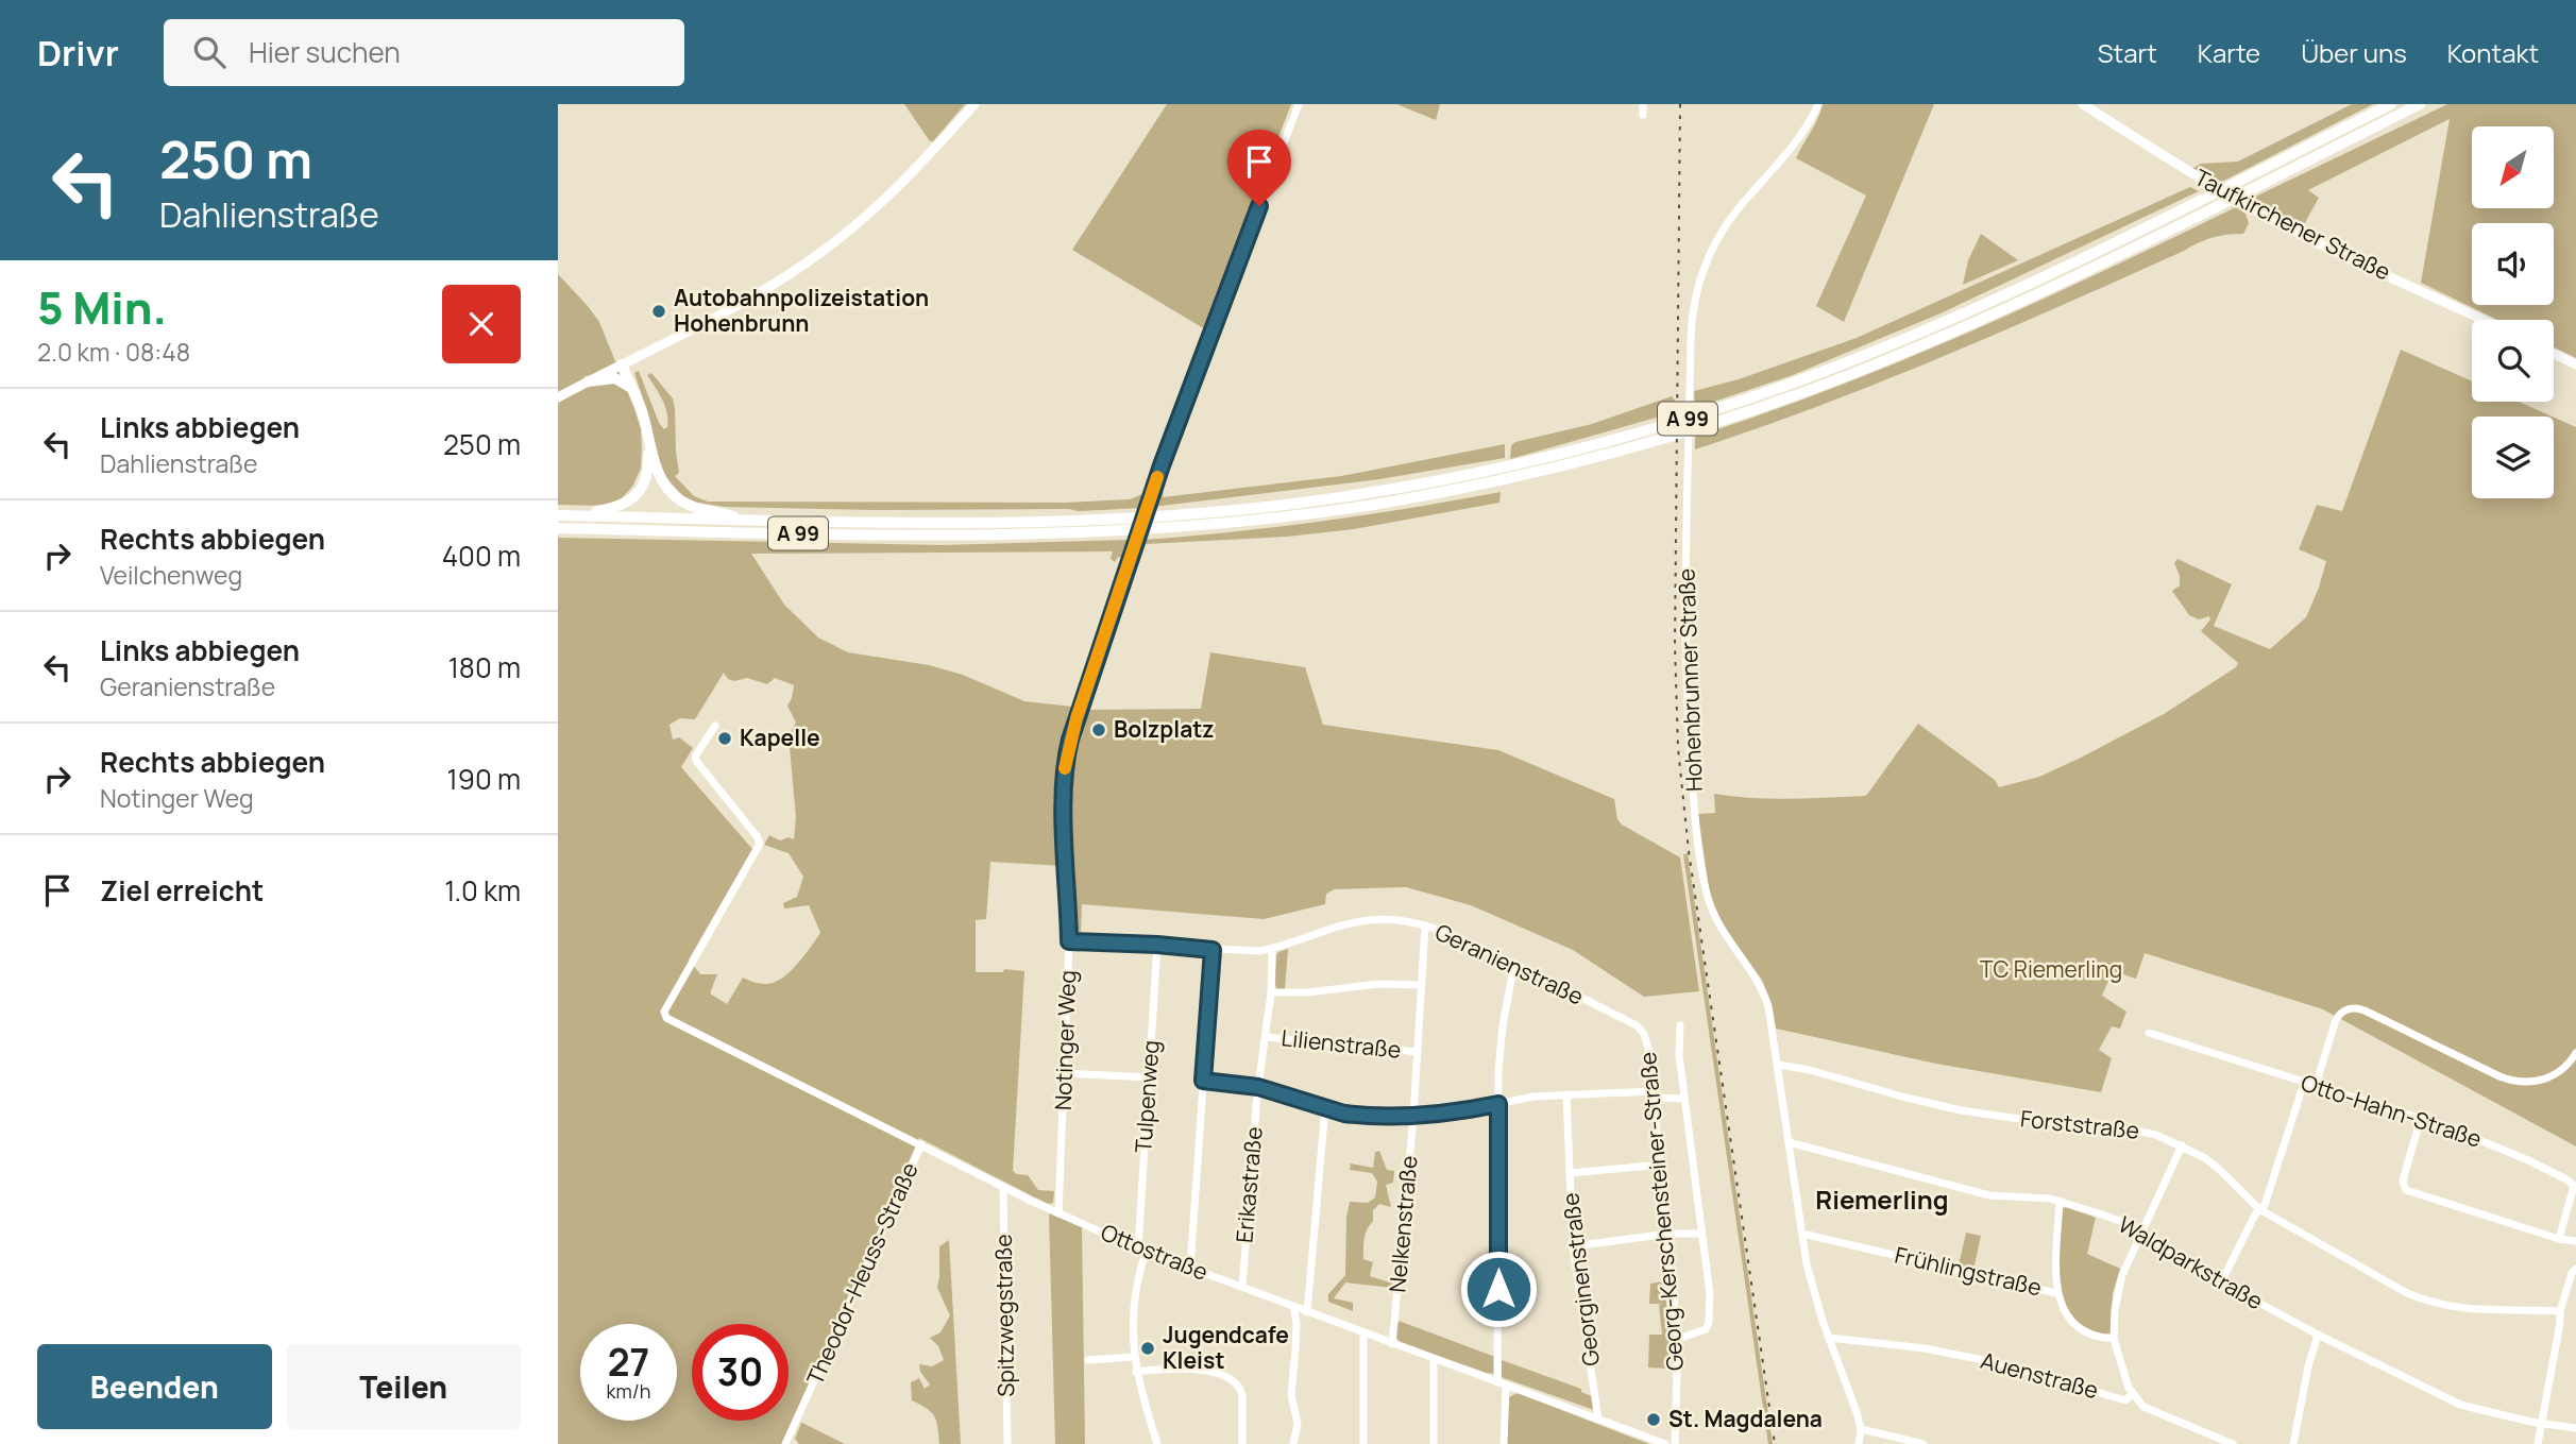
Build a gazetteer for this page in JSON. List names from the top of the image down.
{
  "streets": {
    "highway": ["A 99"],
    "main road": ["Taufkirchener Straße"],
    "street": [
      "Hohenbrunner Straße",
      "Geranienstraße",
      "Notinger Weg",
      "Lilienstraße",
      "Tulpenweg",
      "Otto-Hahn-Straße",
      "Forststraße",
      "Erikastraße",
      "Georg-Kerschensteiner-Straße",
      "Nelkenstraße",
      "Ottostraße",
      "Waldparkstraße",
      "Frühlingstraße",
      "Theodor-Heuss-Straße",
      "Georginenstraße",
      "Spitzwegstraße",
      "Auenstraße"
    ]
  },
  "crossings": [
    ["Hohenbrunner Straße", "Forststraße"],
    ["Hohenbrunner Straße", "Waldparkstraße"],
    ["Hohenbrunner Straße", "Frühlingstraße"],
    ["Hohenbrunner Straße", "Auenstraße"],
    ["Geranienstraße", "Notinger Weg"],
    ["Geranienstraße", "Tulpenweg"],
    ["Geranienstraße", "Erikastraße"],
    ["Geranienstraße", "Georg-Kerschensteiner-Straße"],
    ["Geranienstraße", "Nelkenstraße"],
    ["Notinger Weg", "Ottostraße"],
    ["Lilienstraße", "Erikastraße"],
    ["Lilienstraße", "Nelkenstraße"],
    ["Tulpenweg", "Ottostraße"],
    ["Erikastraße", "Ottostraße"],
    ["Nelkenstraße", "Ottostraße"],
    ["Ottostraße", "Theodor-Heuss-Straße"],
    ["Ottostraße", "Georginenstraße"],
    ["Ottostraße", "Spitzwegstraße"]
  ],
  "districts": ["Riemerling"],
  "parks": ["TC Riemerling"],
  "places": [
    "Autobahnpolizeistation Hohenbrunn",
    "Bolzplatz",
    "Kapelle",
    "Jugendcafe Kleist",
    "St. Magdalena"
  ],
  "north": "bottom left",
  "page": {
    "header": "Drivr",
    "search": "Hier suchen",
    "nav": [
      "Start",
      "Karte",
      "Über uns",
      "Kontakt"
    ],
    "turn": ["250 m", "Dahlienstraße"],
    "heading": ["5 Min.", "2.0 km · 08:48"],
    "list": [
      {
        "name": "Links abbiegen",
        "note": "Dahlienstraße",
        "value": "250 m"
      },
      {
        "name": "Rechts abbiegen",
        "note": "Veilchenweg",
        "value": "400 m"
      },
      {
        "name": "Links abbiegen",
        "note": "Geranienstraße",
        "value": "180 m"
      },
      {
        "name": "Rechts abbiegen",
        "note": "Notinger Weg",
        "value": "190 m"
      },
      {
        "name": "Ziel erreicht",
        "value": "1.0 km"
      }
    ],
    "speed": "27 km/h",
    "limit": "30",
    "buttons": ["Beenden", "Teilen"]
  }
}
